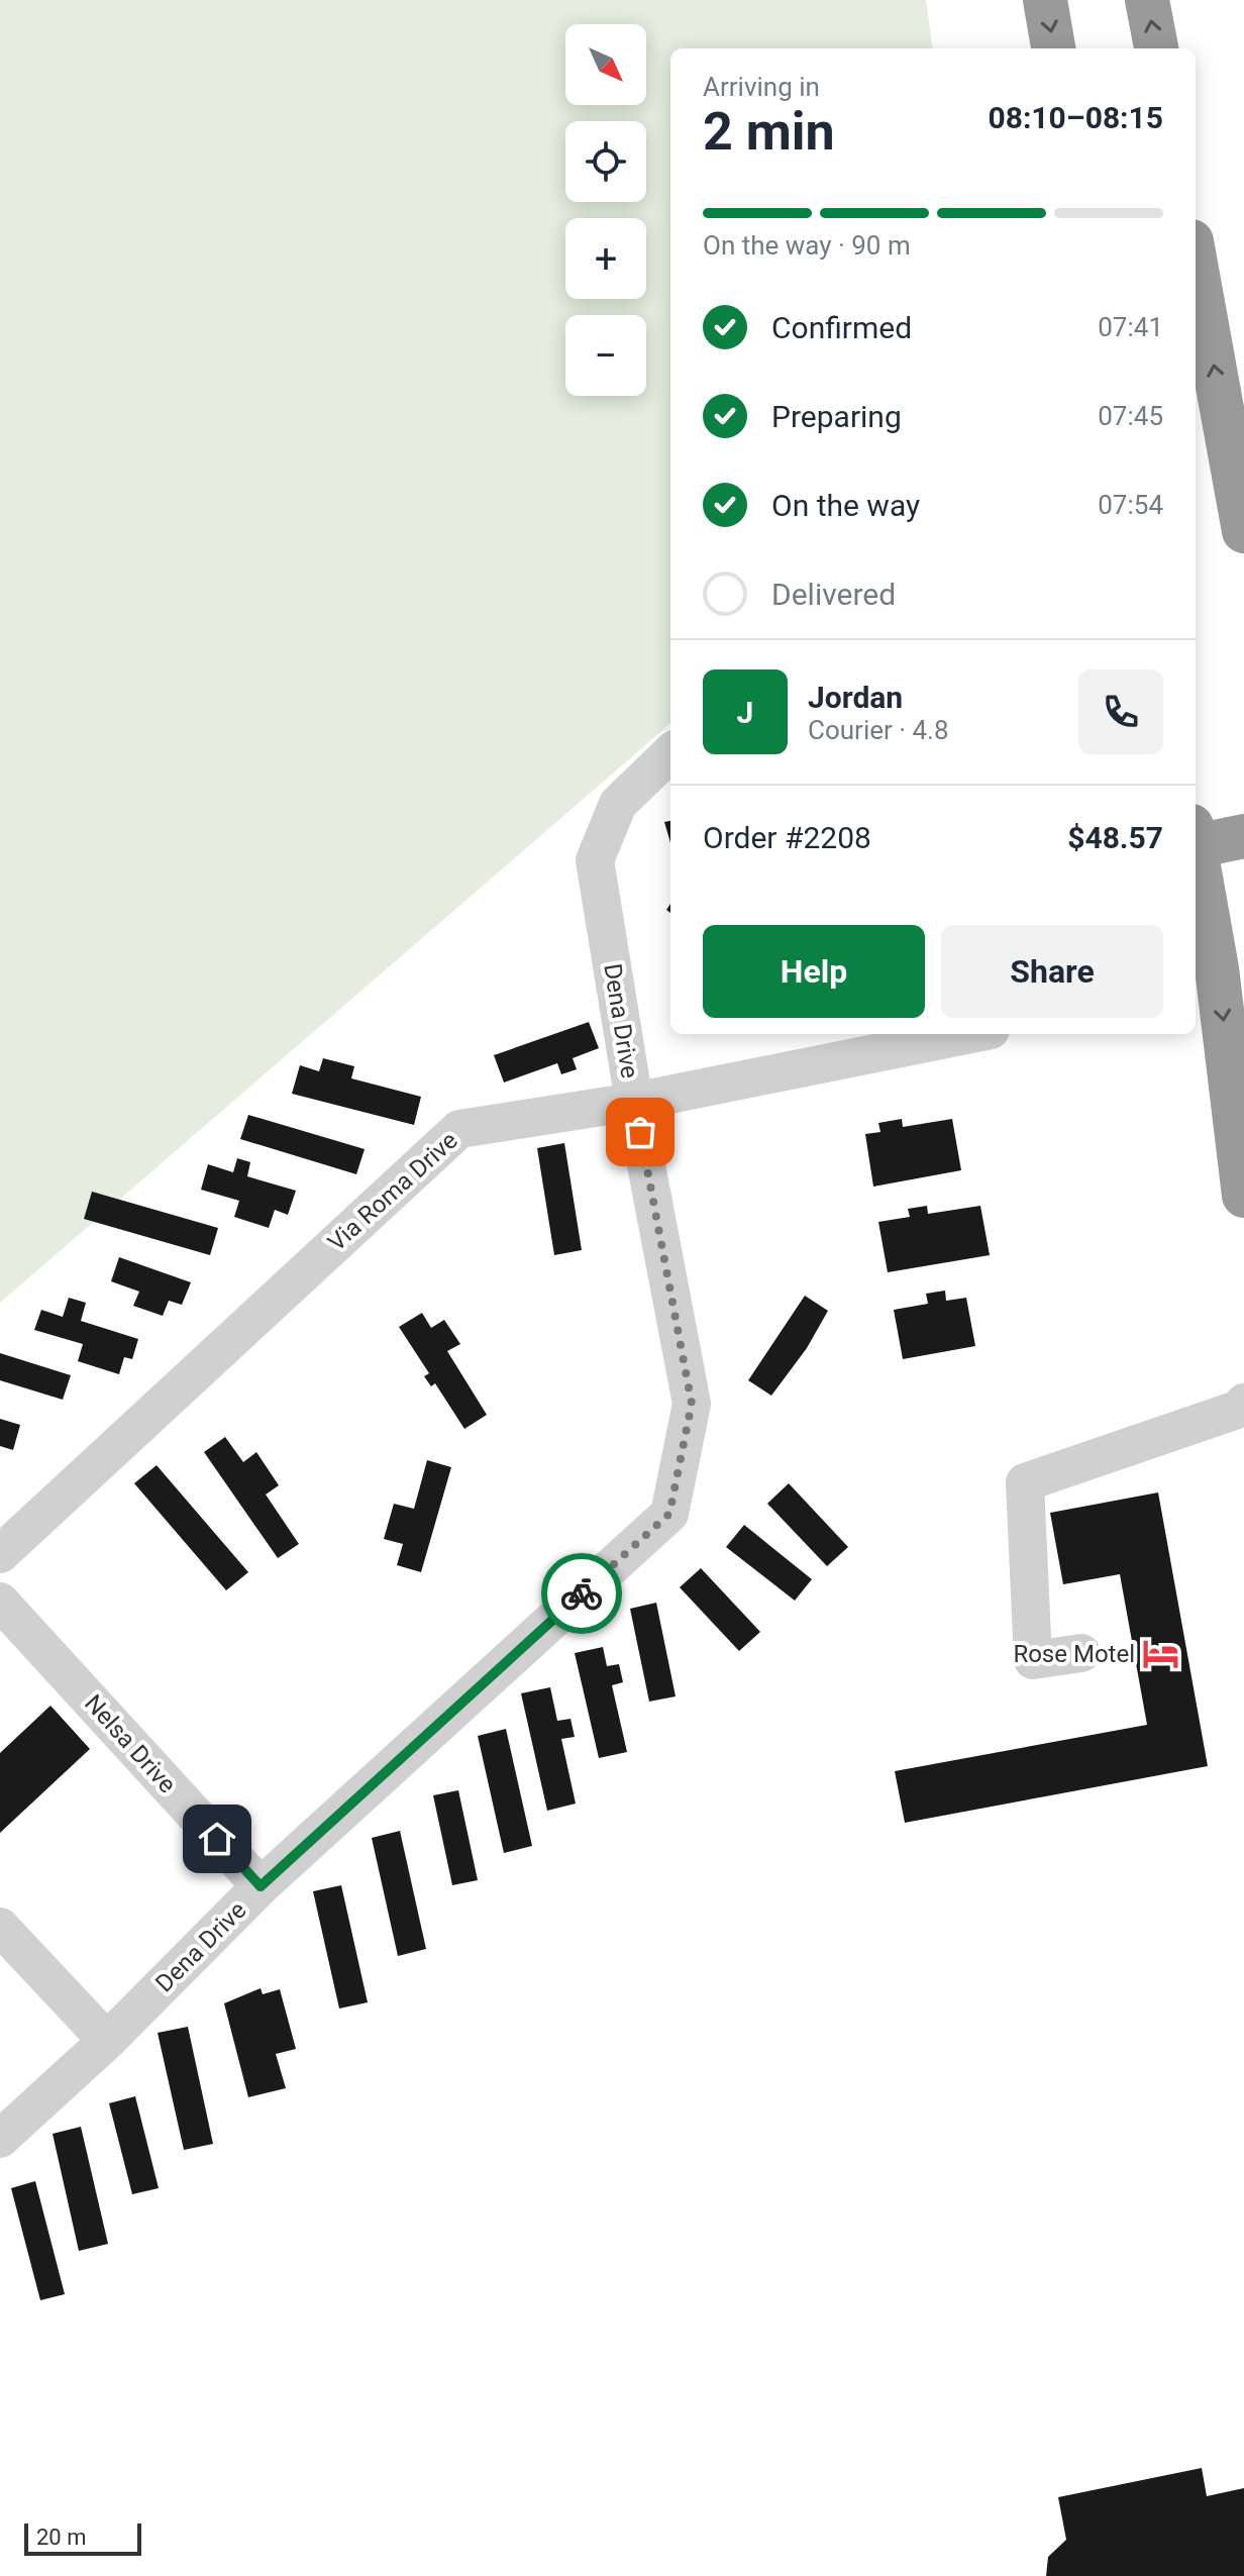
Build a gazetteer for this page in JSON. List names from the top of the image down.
{
  "streets": {
    "street": ["Dena Drive", "Via Roma Drive", "Nelsa Drive"]
  },
  "crossings": [
    ["Dena Drive", "Via Roma Drive"],
    ["Dena Drive", "Nelsa Drive"]
  ],
  "places": {
    "hotel": ["Rose Motel"]
  },
  "scale_bar": "20 m",
  "north": "bottom right",
  "page": {
    "map_buttons": ["+", "−"],
    "heading": ["2 min", "Arriving in", "08:10–08:15"],
    "panel": [
      "Jordan",
      "Courier · 4.8",
      "Order #2208",
      "$48.57"
    ],
    "bar": "On the way · 90 m",
    "list": [
      ["Confirmed", "07:41"],
      ["Preparing", "07:45"],
      ["On the way", "07:54"],
      "Delivered"
    ],
    "round": "J",
    "buttons": ["Help", "Share"],
    "scale": "20 m"
  }
}
